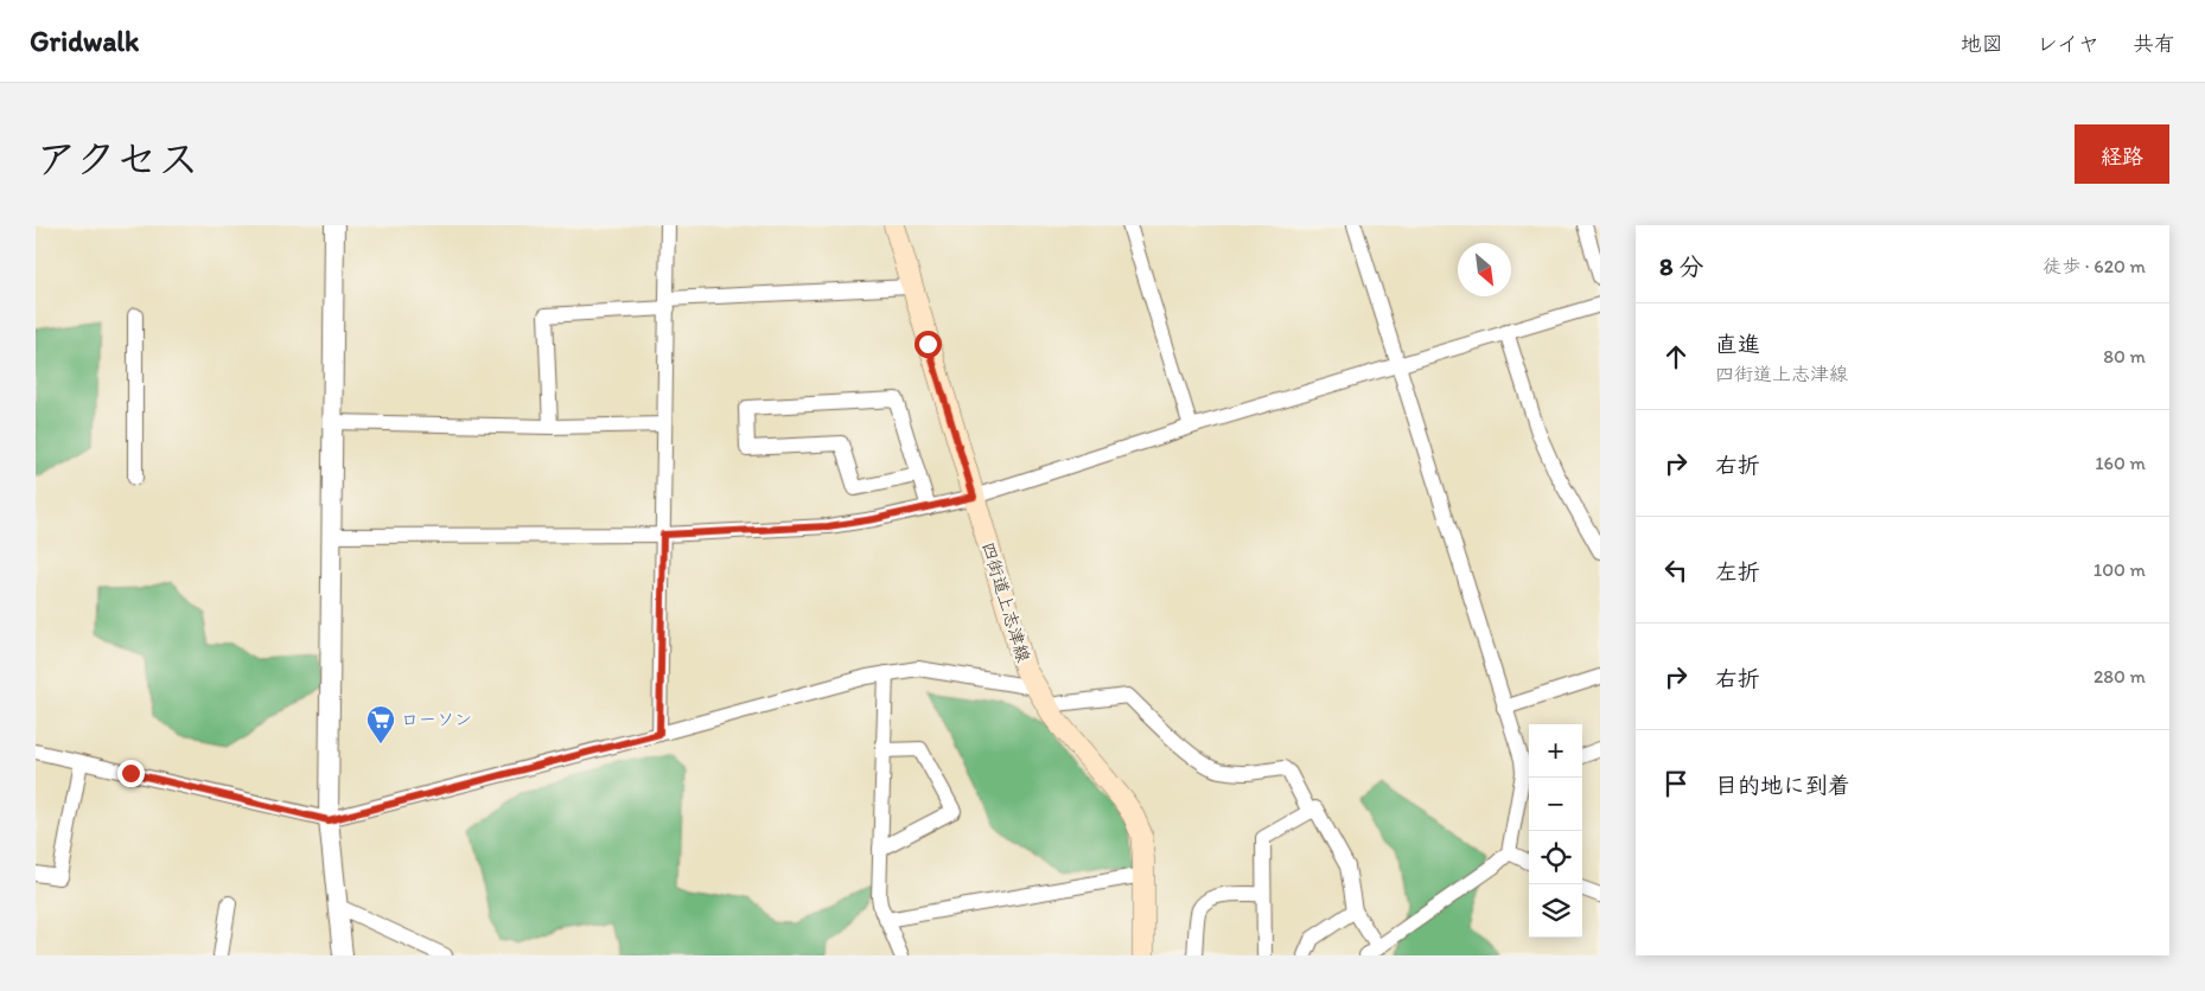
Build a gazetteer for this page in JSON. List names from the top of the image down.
{
  "streets": {
    "main road": ["四街道上志津線"]
  },
  "places": {
    "supermarket": ["ローソン"]
  },
  "north": "bottom right",
  "page": {
    "header": "Gridwalk",
    "nav": ["地図", "レイヤ", "共有"],
    "title": "アクセス",
    "buttons": "経路",
    "heading": ["8 分", "徒歩 · 620 m"],
    "list": [
      ["直進", "四街道上志津線", "80 m"],
      ["右折", "160 m"],
      ["左折", "100 m"],
      ["右折", "280 m"],
      "目的地に到着"
    ],
    "map_buttons": ["+", "−"]
  }
}
